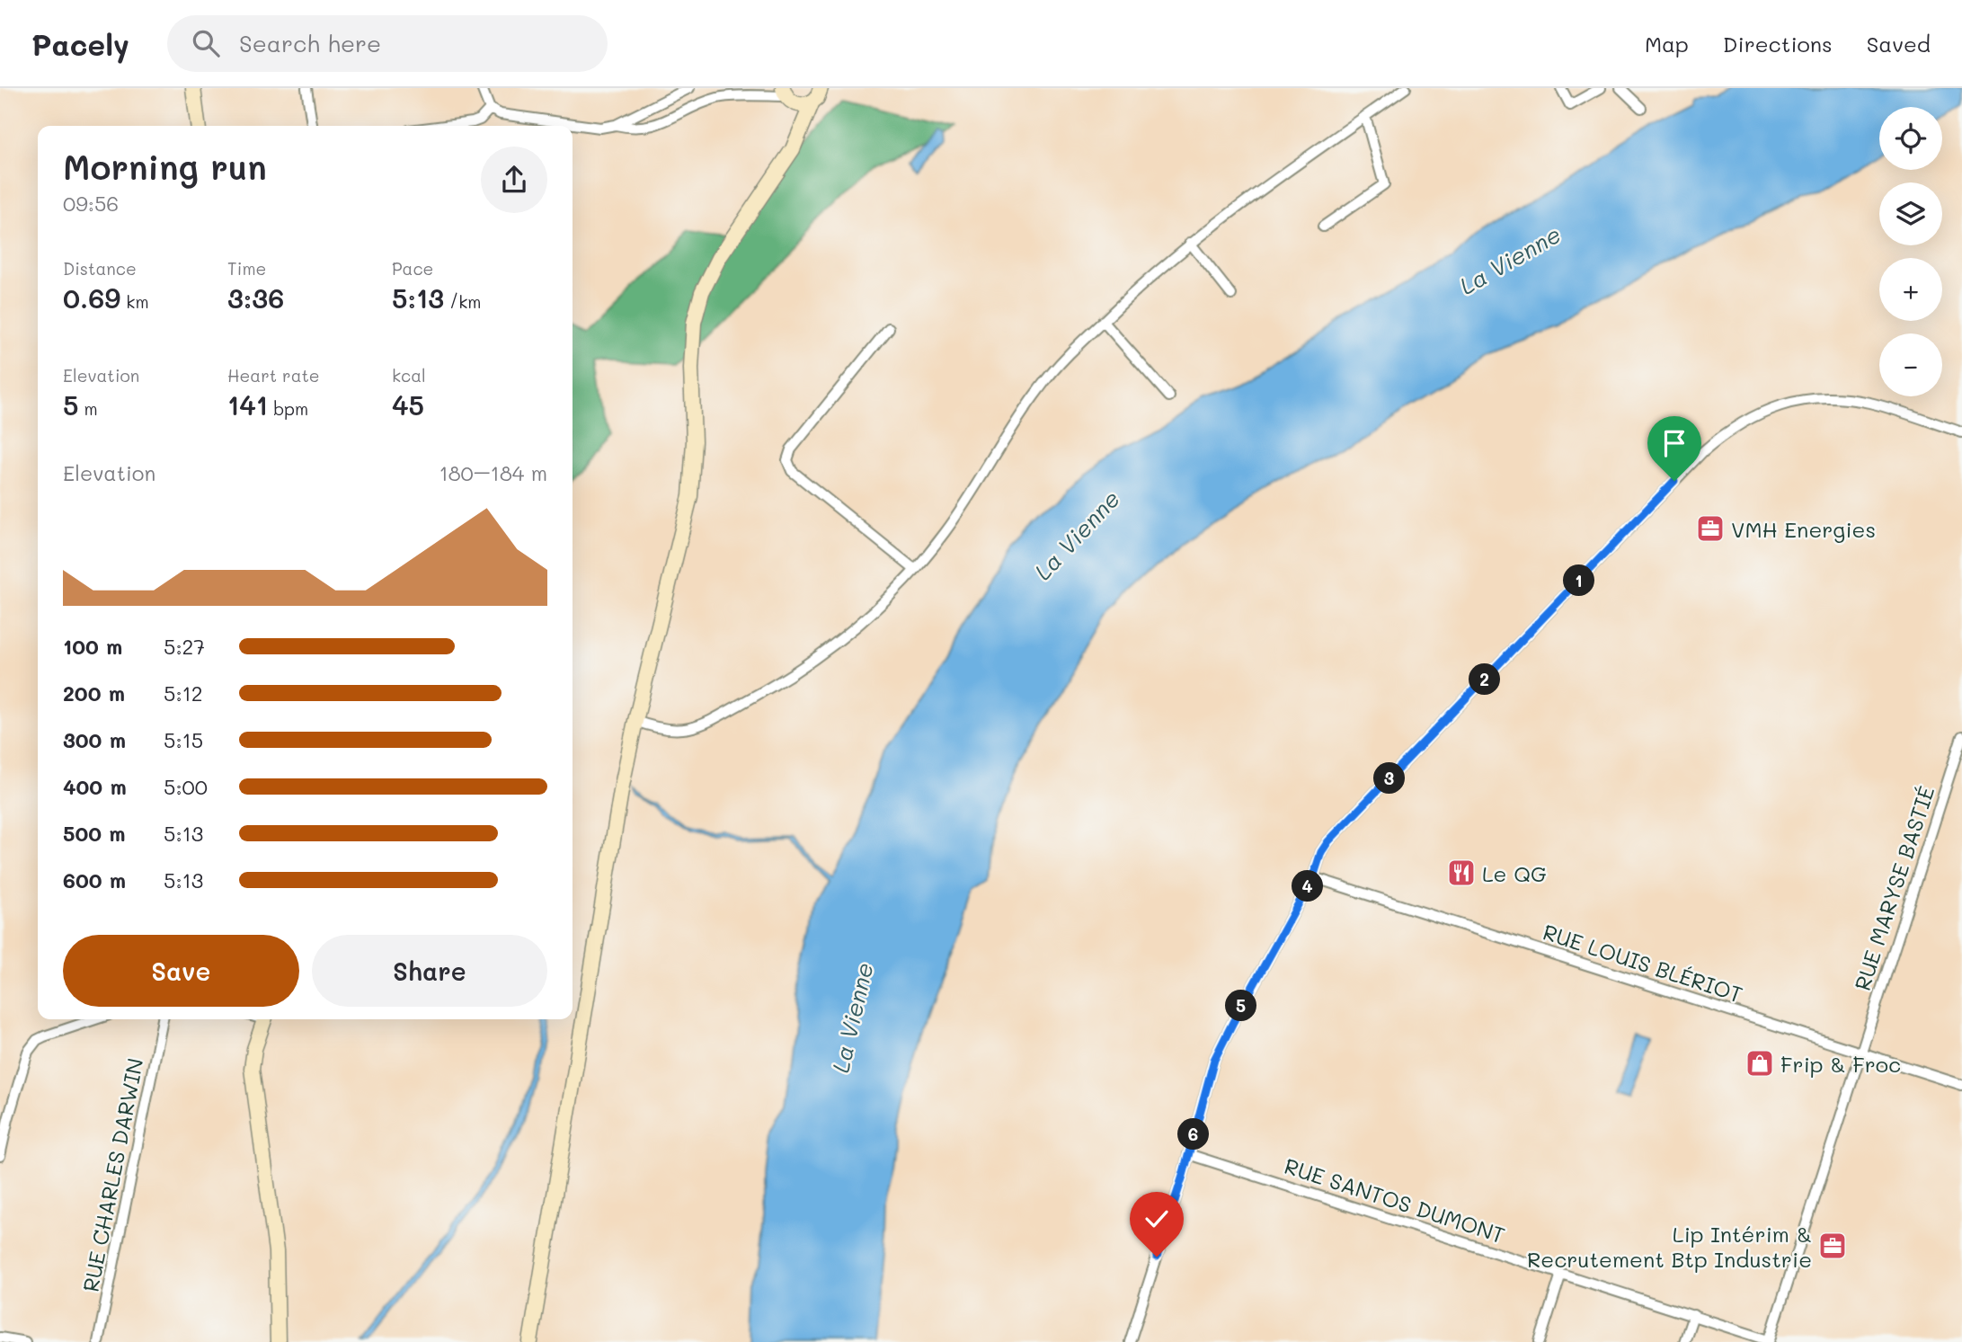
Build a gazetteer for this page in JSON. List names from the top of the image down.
{
  "streets": {
    "street": [
      "RUE MARYSE BASTIÉ",
      "RUE LOUIS BLÉRIOT",
      "RUE CHARLES DARWIN",
      "RUE SANTOS DUMONT"
    ]
  },
  "crossings": [
    ["RUE MARYSE BASTIÉ", "RUE LOUIS BLÉRIOT"],
    ["RUE MARYSE BASTIÉ", "RUE SANTOS DUMONT"]
  ],
  "water": ["La Vienne"],
  "places": {
    "office": ["VMH Energies", "Lip Intérim & Recrutement Btp Industrie"],
    "restaurant": ["Le QG"],
    "shop": ["Frip & Froc"]
  },
  "page": {
    "header": "Pacely",
    "search": "Search here",
    "nav": ["Map", "Directions", "Saved"],
    "map_buttons": ["+", "−"],
    "heading": ["Morning run", "09:56"],
    "stats": [
      ["Distance", "0.69 km"],
      ["Time", "3:36"],
      ["Pace", "5:13 /km"],
      ["Elevation", "5 m"],
      ["Heart rate", "141 bpm"],
      ["kcal", "45"]
    ],
    "chart": ["Elevation", "180–184 m"],
    "pins": [
      "1",
      "2",
      "3",
      "4",
      "5",
      "6"
    ],
    "list": [
      {
        "name": "100 m",
        "note": "5:27"
      },
      {
        "name": "200 m",
        "note": "5:12"
      },
      {
        "name": "300 m",
        "note": "5:15"
      },
      {
        "name": "400 m",
        "note": "5:00"
      },
      {
        "name": "500 m",
        "note": "5:13"
      },
      {
        "name": "600 m",
        "note": "5:13"
      }
    ],
    "buttons": ["Save", "Share"]
  }
}
